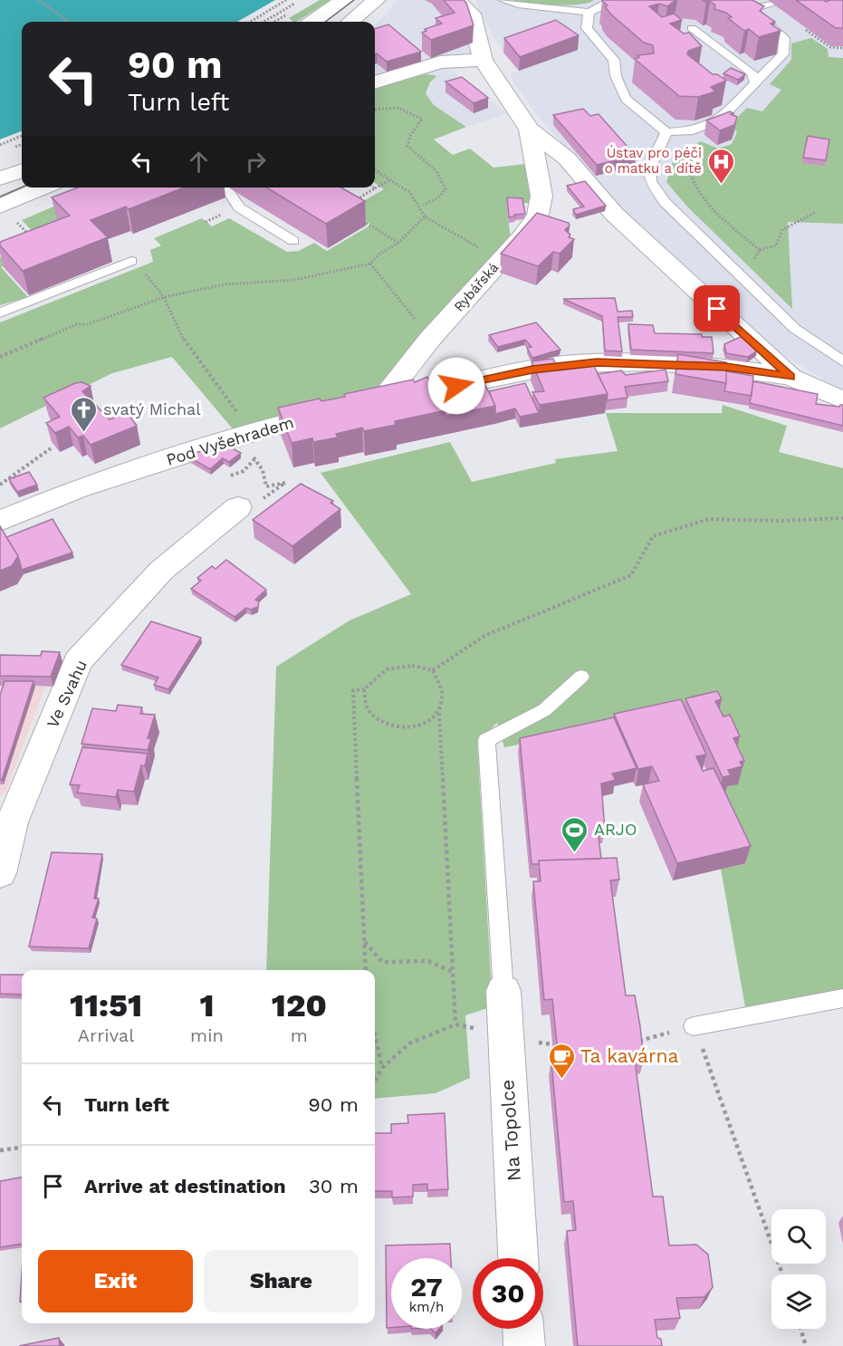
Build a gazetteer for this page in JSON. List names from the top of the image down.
{
  "streets": {
    "street": [
      "Rybářská",
      "Pod Vyšehradem",
      "Ve Svahu",
      "Na Topolce"
    ]
  },
  "crossings": [
    ["Rybářská", "Pod Vyšehradem"]
  ],
  "places": {
    "hospital": ["Ústav pro péči o matku a dítě"],
    "church": ["svatý Michal"],
    "sports": ["ARJO"],
    "cafe": ["Ta kavárna"]
  },
  "page": {
    "turn": ["90 m", "Turn left"],
    "eta": [
      "11:51",
      "Arrival",
      "1",
      "min",
      "120",
      "m"
    ],
    "list": [
      {
        "name": "Turn left",
        "value": "90 m"
      },
      {
        "name": "Arrive at destination",
        "value": "30 m"
      }
    ],
    "buttons": ["Exit", "Share"],
    "speed": "27 km/h",
    "limit": "30"
  }
}
